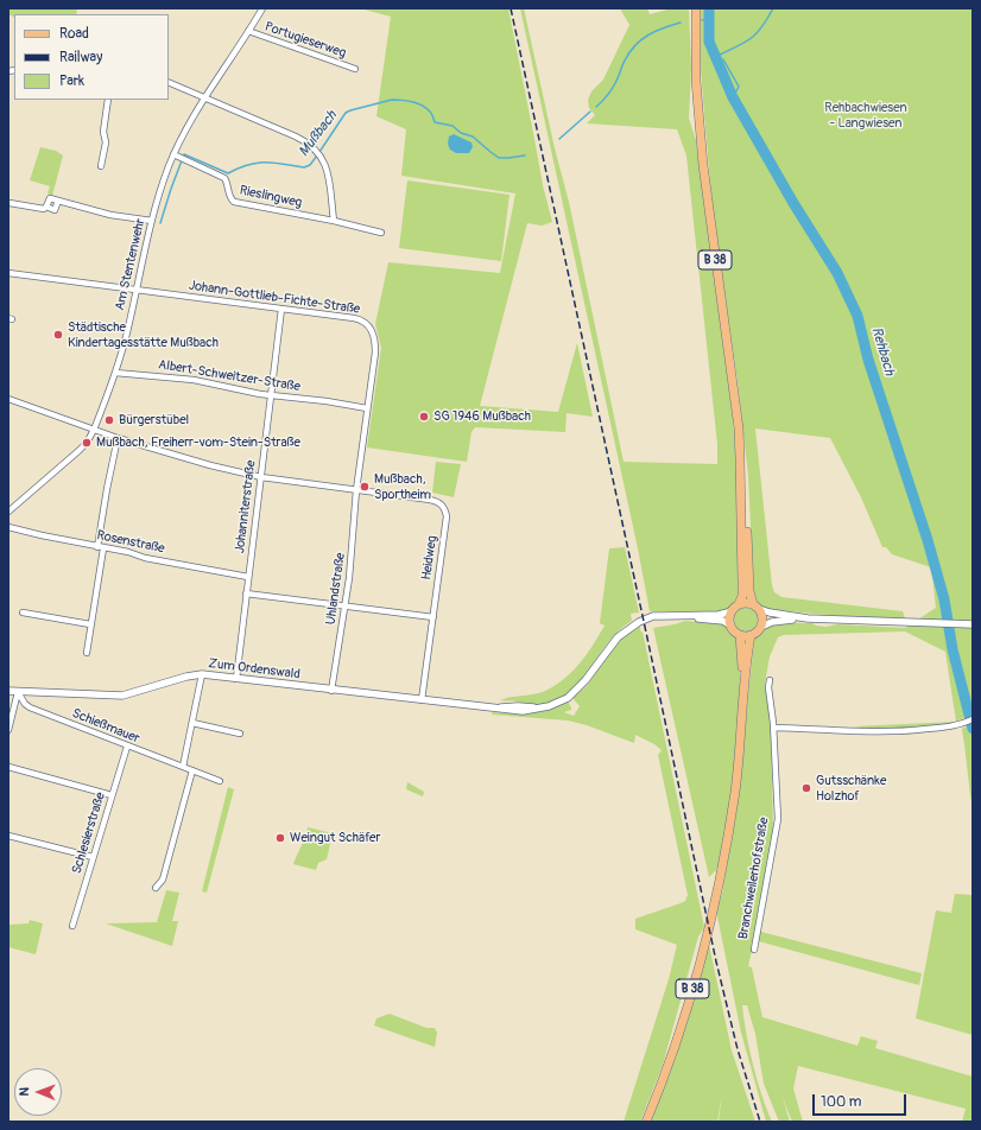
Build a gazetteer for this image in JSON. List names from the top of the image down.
{
  "streets": {
    "main road": ["B 38"],
    "street": [
      "Portugieserweg",
      "Rieslingweg",
      "Am Stentenwehr",
      "Johann-Gottlieb-Fichte-Straße",
      "Albert-Schweitzer-Straße",
      "Johanniterstraße",
      "Rosenstraße",
      "Heidweg",
      "Uhlandstraße",
      "Zum Ordenswald",
      "Schießmauer",
      "Schlesierstraße",
      "Branchweilerhofstraße"
    ]
  },
  "crossings": [
    ["Portugieserweg", "Am Stentenwehr"],
    ["Rieslingweg", "Am Stentenwehr"],
    ["B 38", "Zum Ordenswald"],
    ["Am Stentenwehr", "Johann-Gottlieb-Fichte-Straße"],
    ["Am Stentenwehr", "Albert-Schweitzer-Straße"],
    ["Johann-Gottlieb-Fichte-Straße", "Albert-Schweitzer-Straße"],
    ["Johann-Gottlieb-Fichte-Straße", "Johanniterstraße"],
    ["Johann-Gottlieb-Fichte-Straße", "Heidweg"],
    ["Johann-Gottlieb-Fichte-Straße", "Uhlandstraße"],
    ["Albert-Schweitzer-Straße", "Johanniterstraße"],
    ["Johanniterstraße", "Rosenstraße"],
    ["Johanniterstraße", "Zum Ordenswald"],
    ["Heidweg", "Uhlandstraße"],
    ["Heidweg", "Zum Ordenswald"],
    ["Uhlandstraße", "Zum Ordenswald"],
    ["Zum Ordenswald", "Schießmauer"],
    ["Schießmauer", "Schlesierstraße"]
  ],
  "water": ["Mußbach", "Rehbach"],
  "parks": ["Rehbachwiesen - Langwiesen"],
  "places": [
    "Städtische Kindertagesstätte Mußbach",
    "SG 1946 Mußbach",
    "Bürgerstübel",
    "Mußbach, Freiherr-vom-Stein-Straße",
    "Mußbach, Sportheim",
    "Gutsschänke Holzhof",
    "Weingut Schäfer"
  ],
  "legend": ["Road", "Railway", "Park"],
  "scale_bar": "100 m",
  "north": "left"
}
